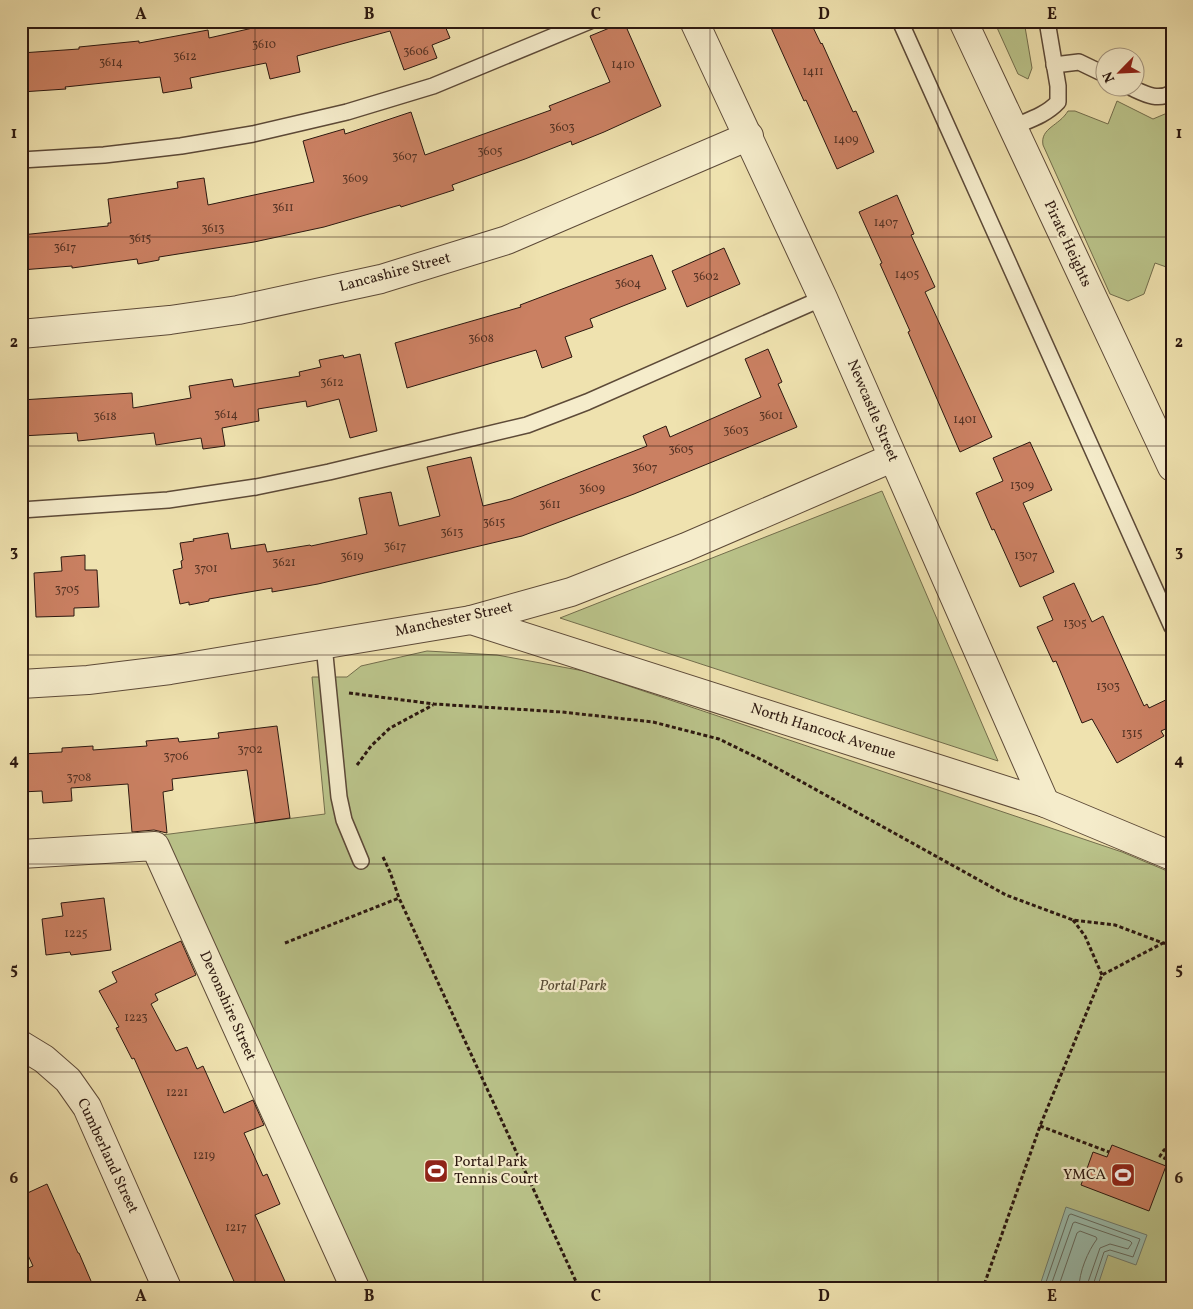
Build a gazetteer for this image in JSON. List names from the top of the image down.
{
  "streets": {
    "street": [
      "Pirate Heights",
      "Lancashire Street",
      "Newcastle Street",
      "Manchester Street",
      "North Hancock Avenue",
      "Devonshire Street",
      "Cumberland Street"
    ]
  },
  "crossings": [
    ["Lancashire Street", "Newcastle Street"],
    ["Newcastle Street", "Manchester Street"],
    ["Newcastle Street", "North Hancock Avenue"],
    ["Manchester Street", "North Hancock Avenue"]
  ],
  "parks": ["Portal Park"],
  "places": {
    "sports": ["Portal Park Tennis Court", "YMCA"]
  },
  "house_numbers": [
    "3610",
    "3606",
    "3612",
    "3614",
    "1410",
    "1411",
    "3603",
    "1409",
    "3605",
    "3607",
    "3609",
    "3611",
    "1407",
    "3613",
    "3615",
    "3617",
    "1405",
    "3602",
    "3604",
    "3608",
    "3612",
    "3614",
    "3601",
    "3618",
    "1401",
    "3603",
    "3605",
    "3607",
    "1309",
    "3609",
    "3611",
    "3615",
    "3613",
    "3617",
    "1307",
    "3619",
    "3621",
    "3701",
    "3705",
    "1305",
    "1303",
    "1315",
    "3702",
    "3706",
    "3708",
    "1225",
    "1223",
    "1221",
    "1219",
    "1217"
  ],
  "north": "bottom left",
  "grid": {
    "columns": [
      "A",
      "B",
      "C",
      "D",
      "E"
    ],
    "rows": [
      "1",
      "2",
      "3",
      "4",
      "5",
      "6"
    ]
  }
}
